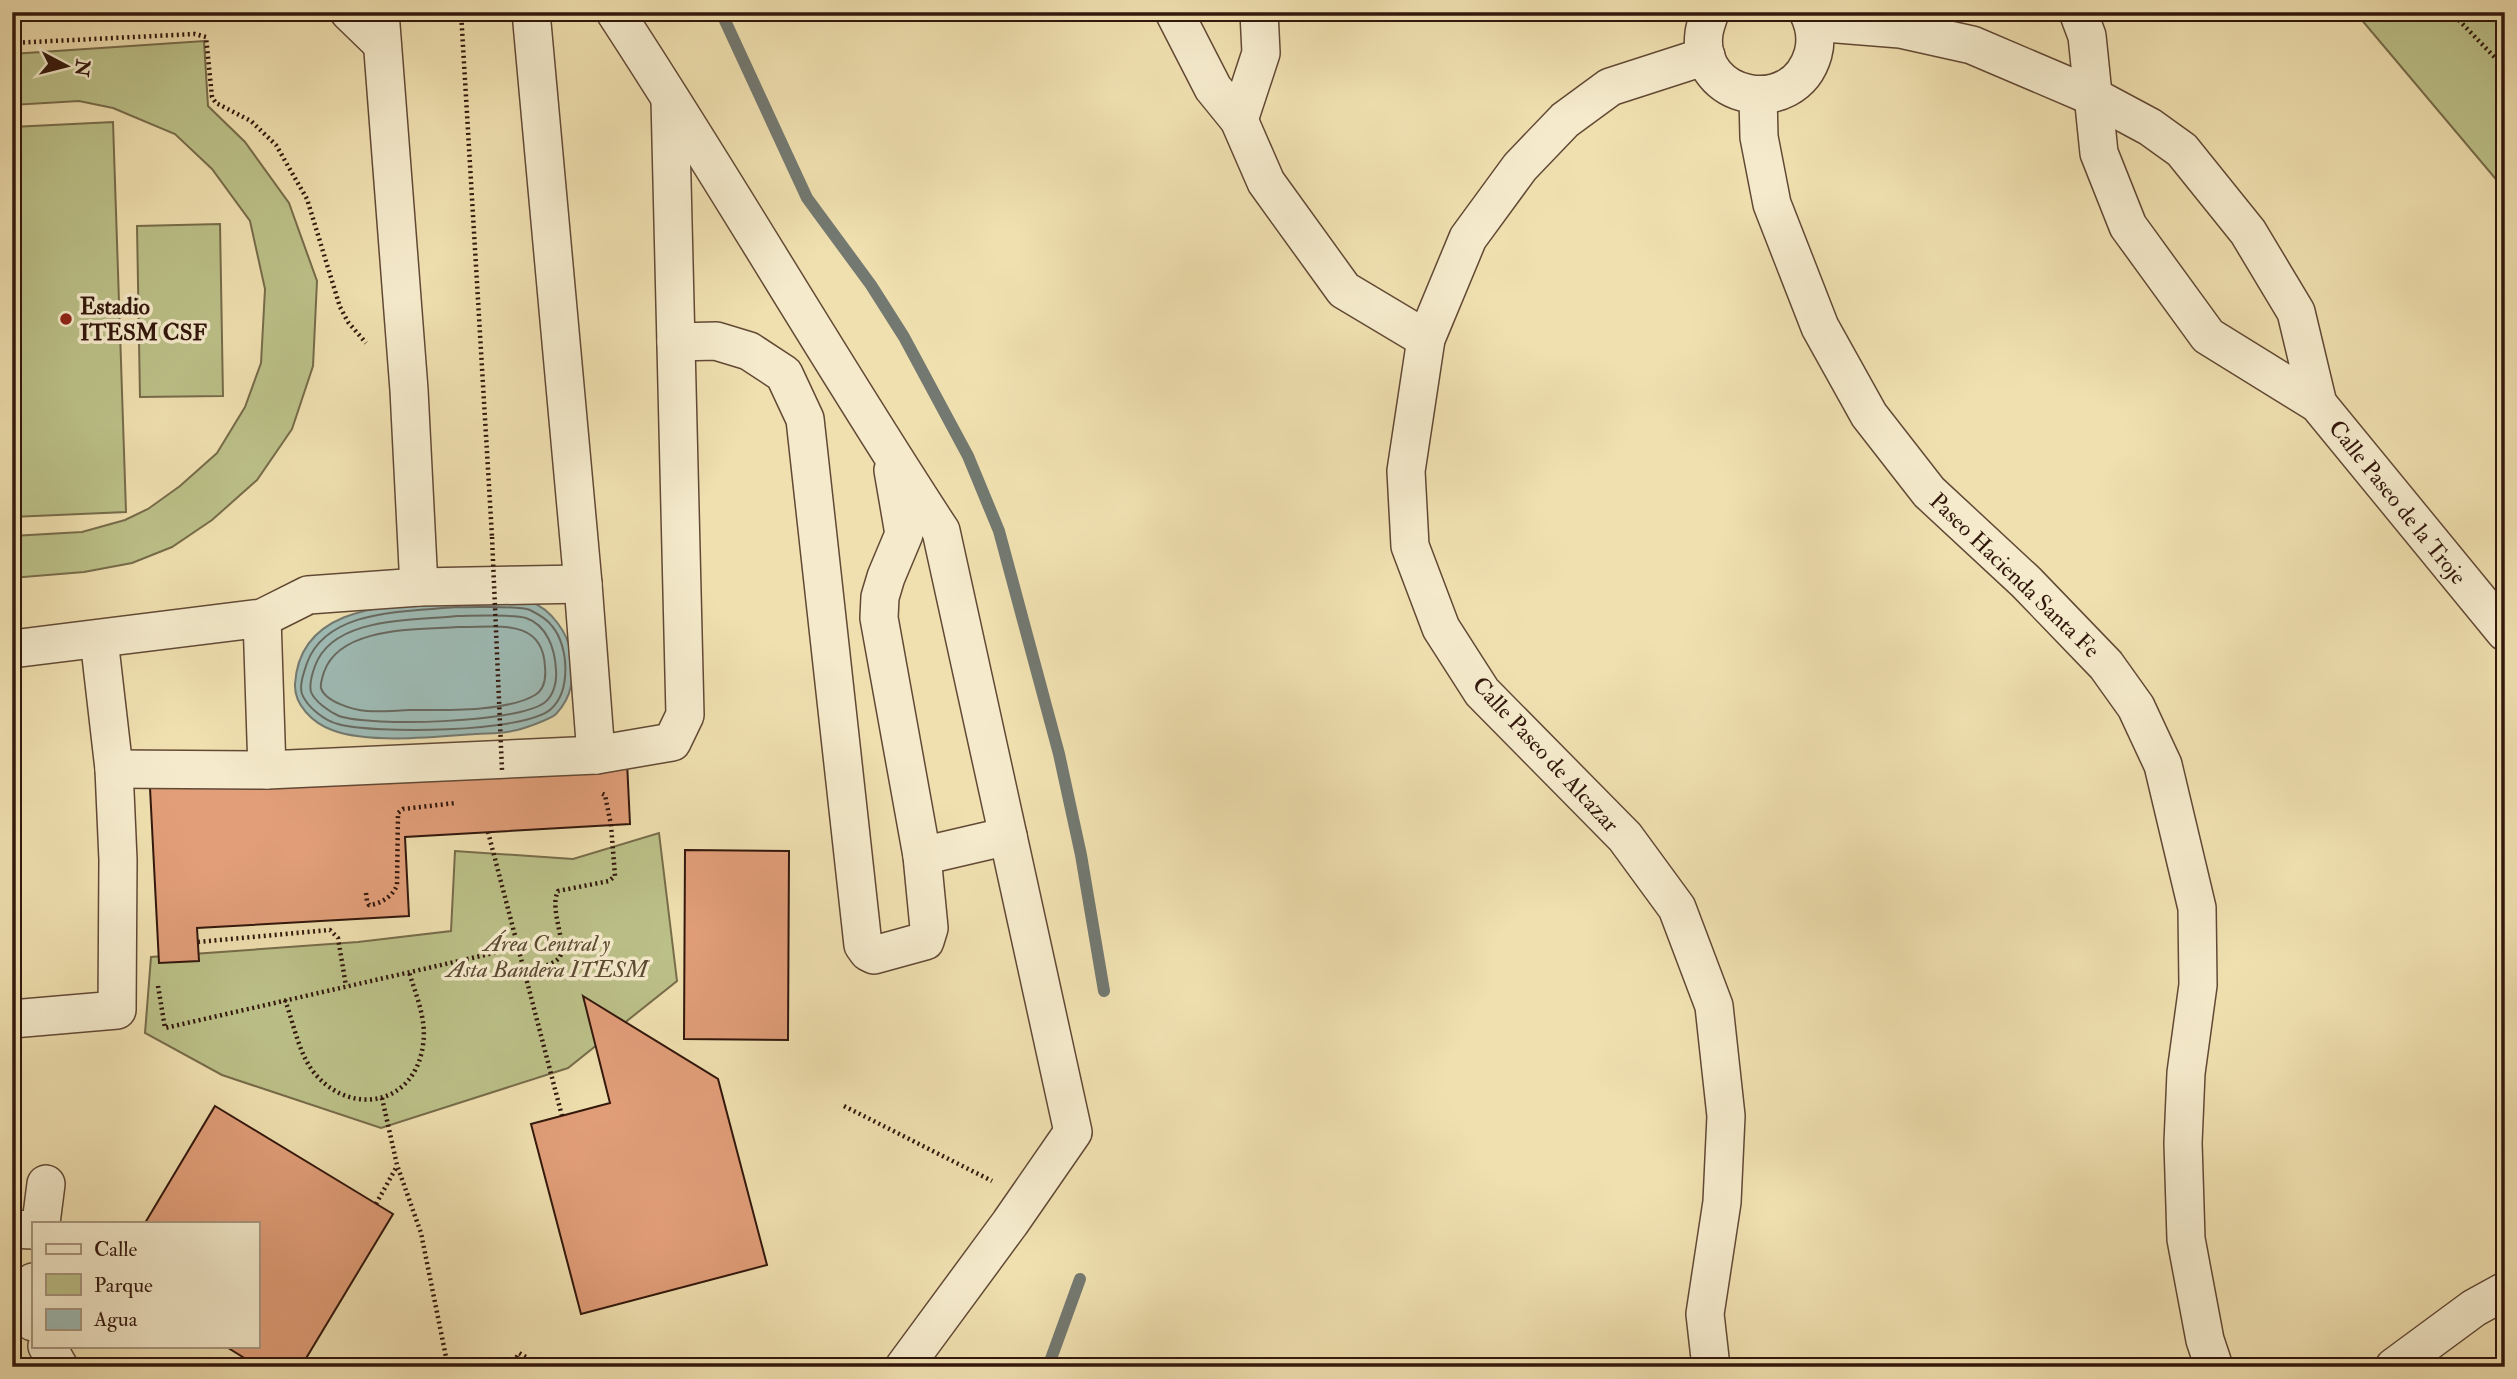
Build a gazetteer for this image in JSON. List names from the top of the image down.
{
  "streets": {
    "street": ["Calle Paseo de la Troje", "Paseo Hacienda Santa Fe", "Calle Paseo de Alcazar"]
  },
  "parks": ["Área Central y Asta Bandera ITESM"],
  "places": ["Estadio ITESM CSF"],
  "legend": ["Calle", "Parque", "Agua"],
  "north": "right"
}
